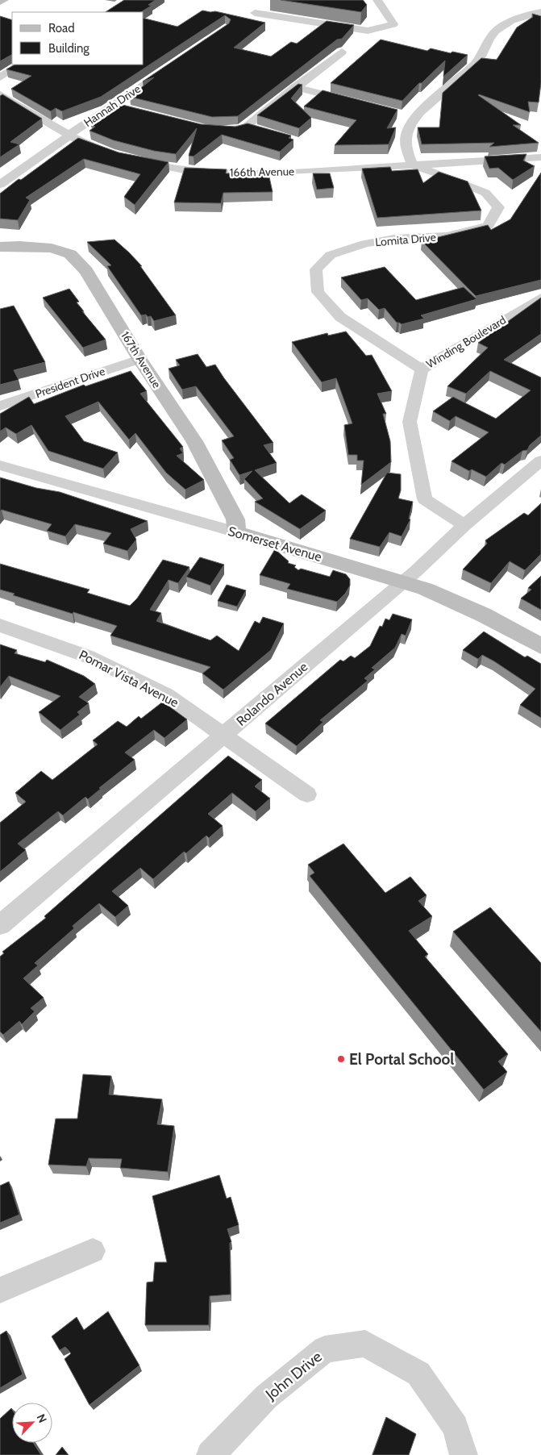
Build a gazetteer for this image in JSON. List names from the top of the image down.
{
  "streets": {
    "street": [
      "Hannah Drive",
      "166th Avenue",
      "Lomita Drive",
      "Winding Boulevard",
      "167th Avenue",
      "President Drive",
      "Somerset Avenue",
      "Pomar Vista Avenue",
      "Rolando Avenue",
      "John Drive"
    ]
  },
  "crossings": [
    ["166th Avenue", "Lomita Drive"],
    ["Lomita Drive", "Winding Boulevard"],
    ["Winding Boulevard", "Rolando Avenue"],
    ["167th Avenue", "President Drive"],
    ["167th Avenue", "Somerset Avenue"],
    ["Somerset Avenue", "Rolando Avenue"],
    ["Pomar Vista Avenue", "Rolando Avenue"]
  ],
  "places": ["El Portal School"],
  "legend": ["Road", "Building"],
  "north": "top right"
}
